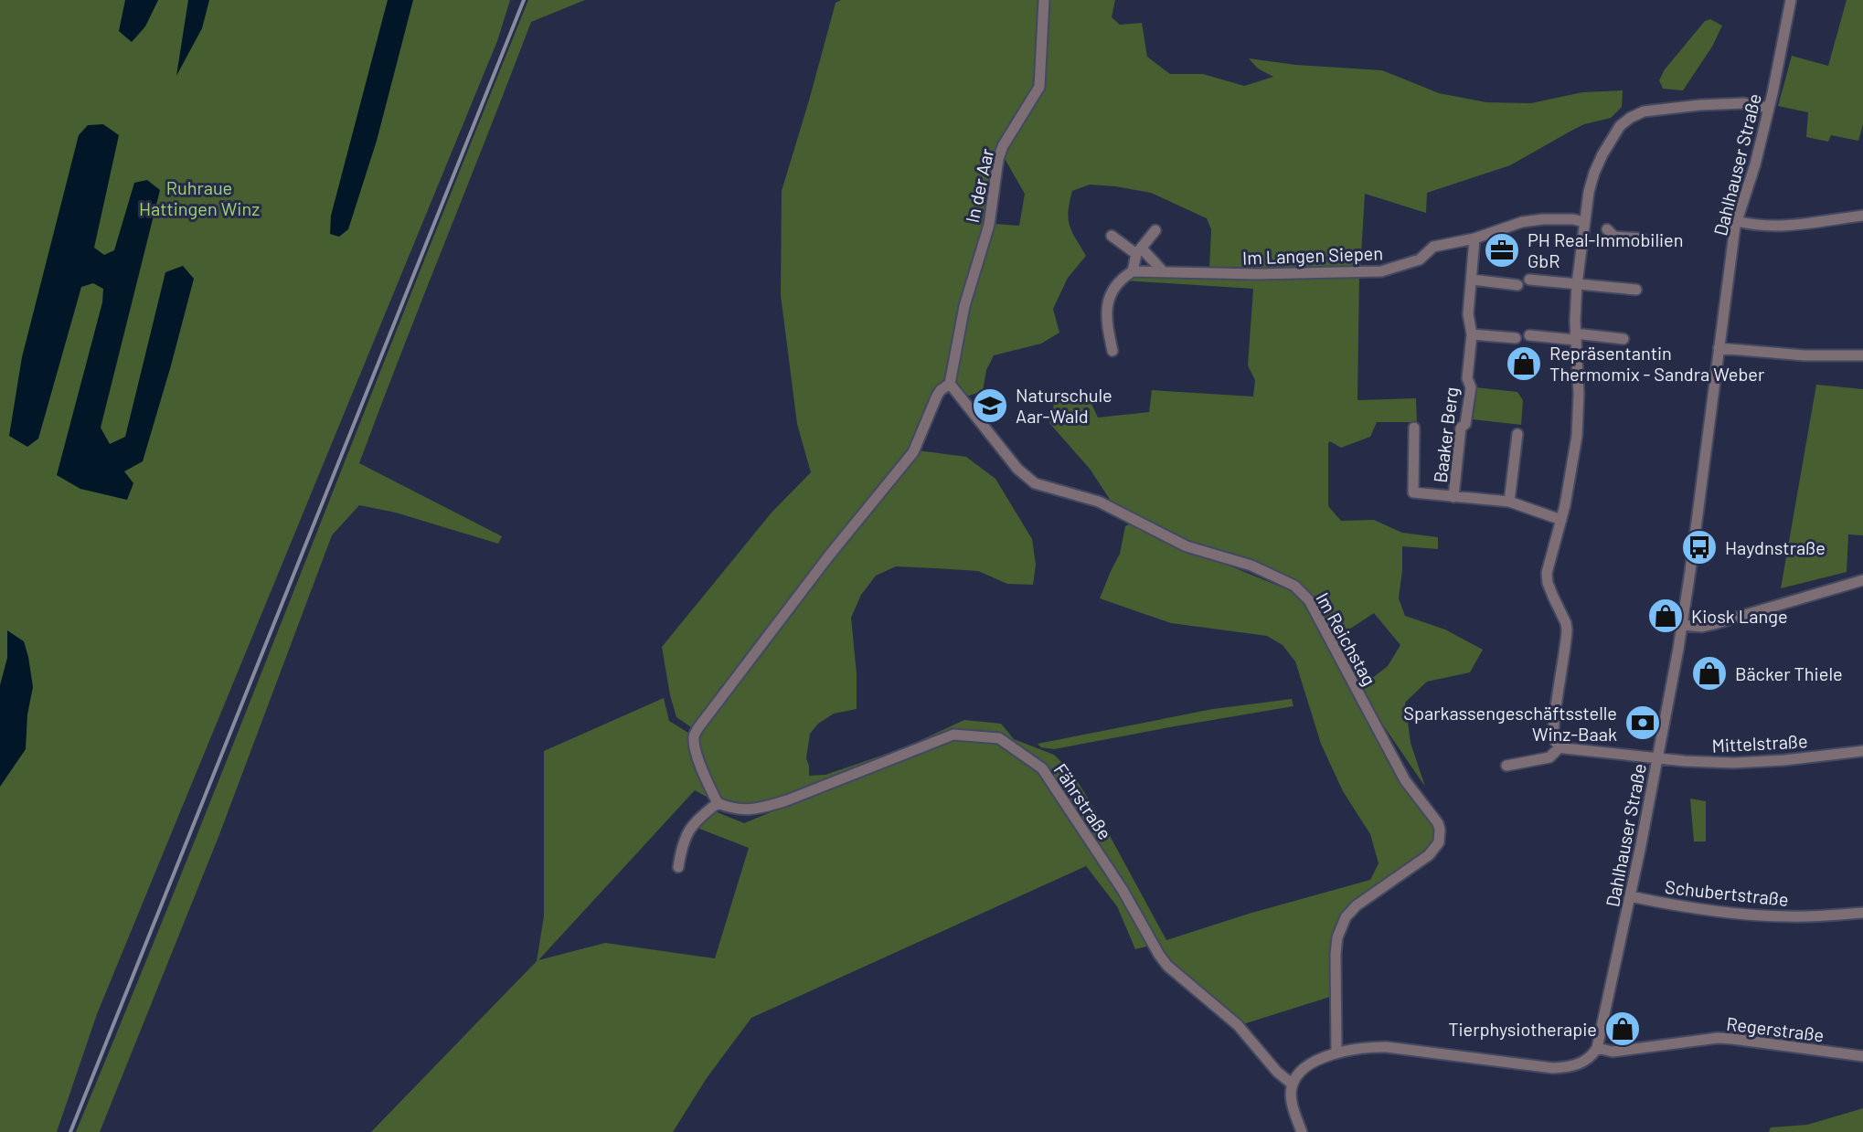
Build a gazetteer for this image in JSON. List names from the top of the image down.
{
  "streets": {
    "street": [
      "Dahlhauser Straße",
      "In der Aar",
      "Im Langen Siepen",
      "Baaker Berg",
      "Im Reichstag",
      "Mittelstraße",
      "Fährstraße",
      "Schubertstraße",
      "Regerstraße"
    ]
  },
  "crossings": [
    ["Dahlhauser Straße", "Mittelstraße"],
    ["Dahlhauser Straße", "Schubertstraße"],
    ["Dahlhauser Straße", "Regerstraße"],
    ["In der Aar", "Im Reichstag"],
    ["Im Langen Siepen", "Baaker Berg"]
  ],
  "parks": ["Ruhraue Hattingen Winz"],
  "places": {
    "office": ["PH Real-Immobilien GbR"],
    "shop": [
      "Repräsentantin Thermomix - Sandra Weber",
      "Kiosk Lange",
      "Bäcker Thiele",
      "Tierphysiotherapie"
    ],
    "school or university": ["Naturschule Aar-Wald"],
    "bus stop": ["Haydnstraße"],
    "bank": ["Sparkassengeschäftsstelle Winz-Baak"]
  }
}
